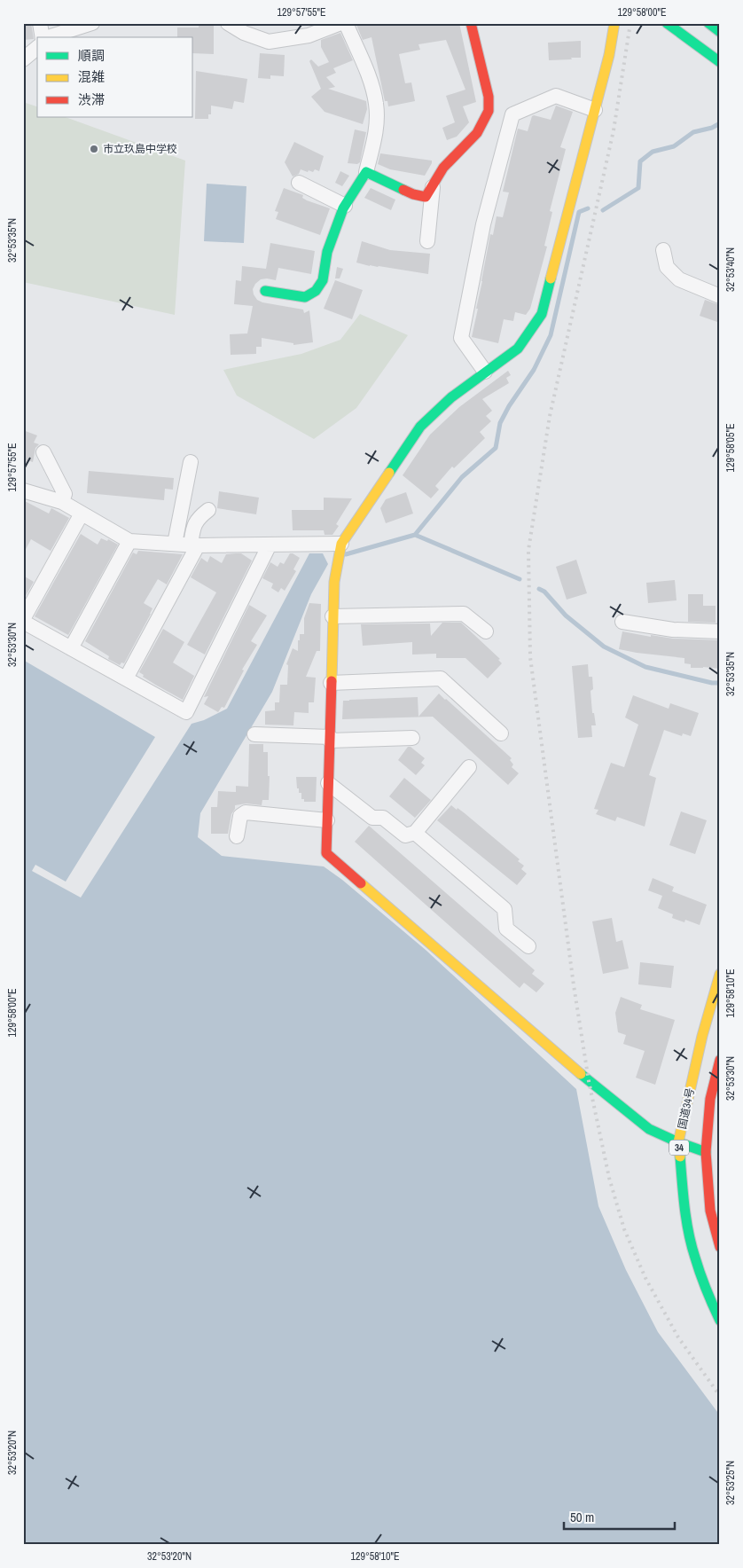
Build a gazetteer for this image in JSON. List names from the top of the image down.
{
  "streets": {
    "main road": ["国道34号", "34"]
  },
  "places": ["市立玖島中学校"],
  "legend": ["順調", "混雑", "渋滞"],
  "scale_bar": "50 m",
  "coordinates": [
    "129°57'55\"E",
    "129°58'00\"E",
    "32°53'35\"N",
    "32°53'40\"N",
    "129°58'05\"E",
    "32°53'30\"N",
    "129°58'10\"E",
    "32°53'20\"N",
    "32°53'25\"N"
  ]
}
